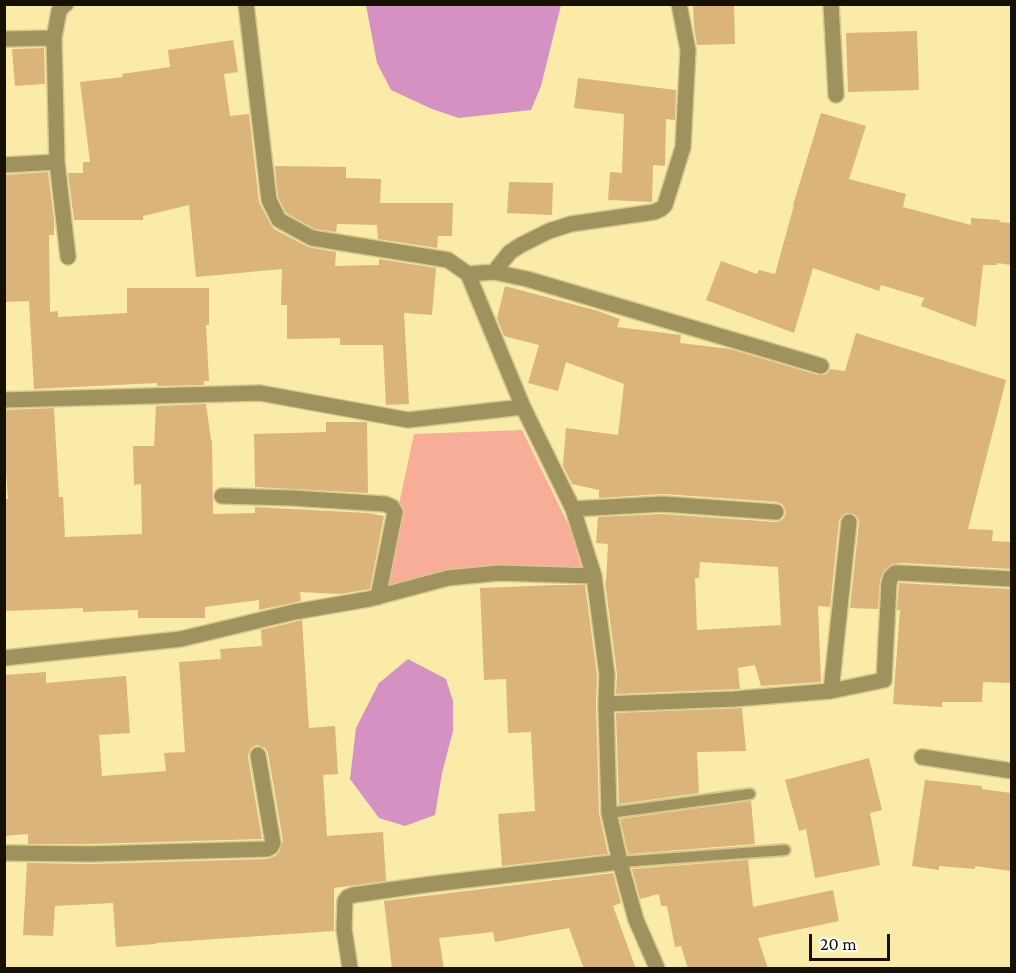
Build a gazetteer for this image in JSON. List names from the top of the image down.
{
  "scale_bar": "20 m"
}
